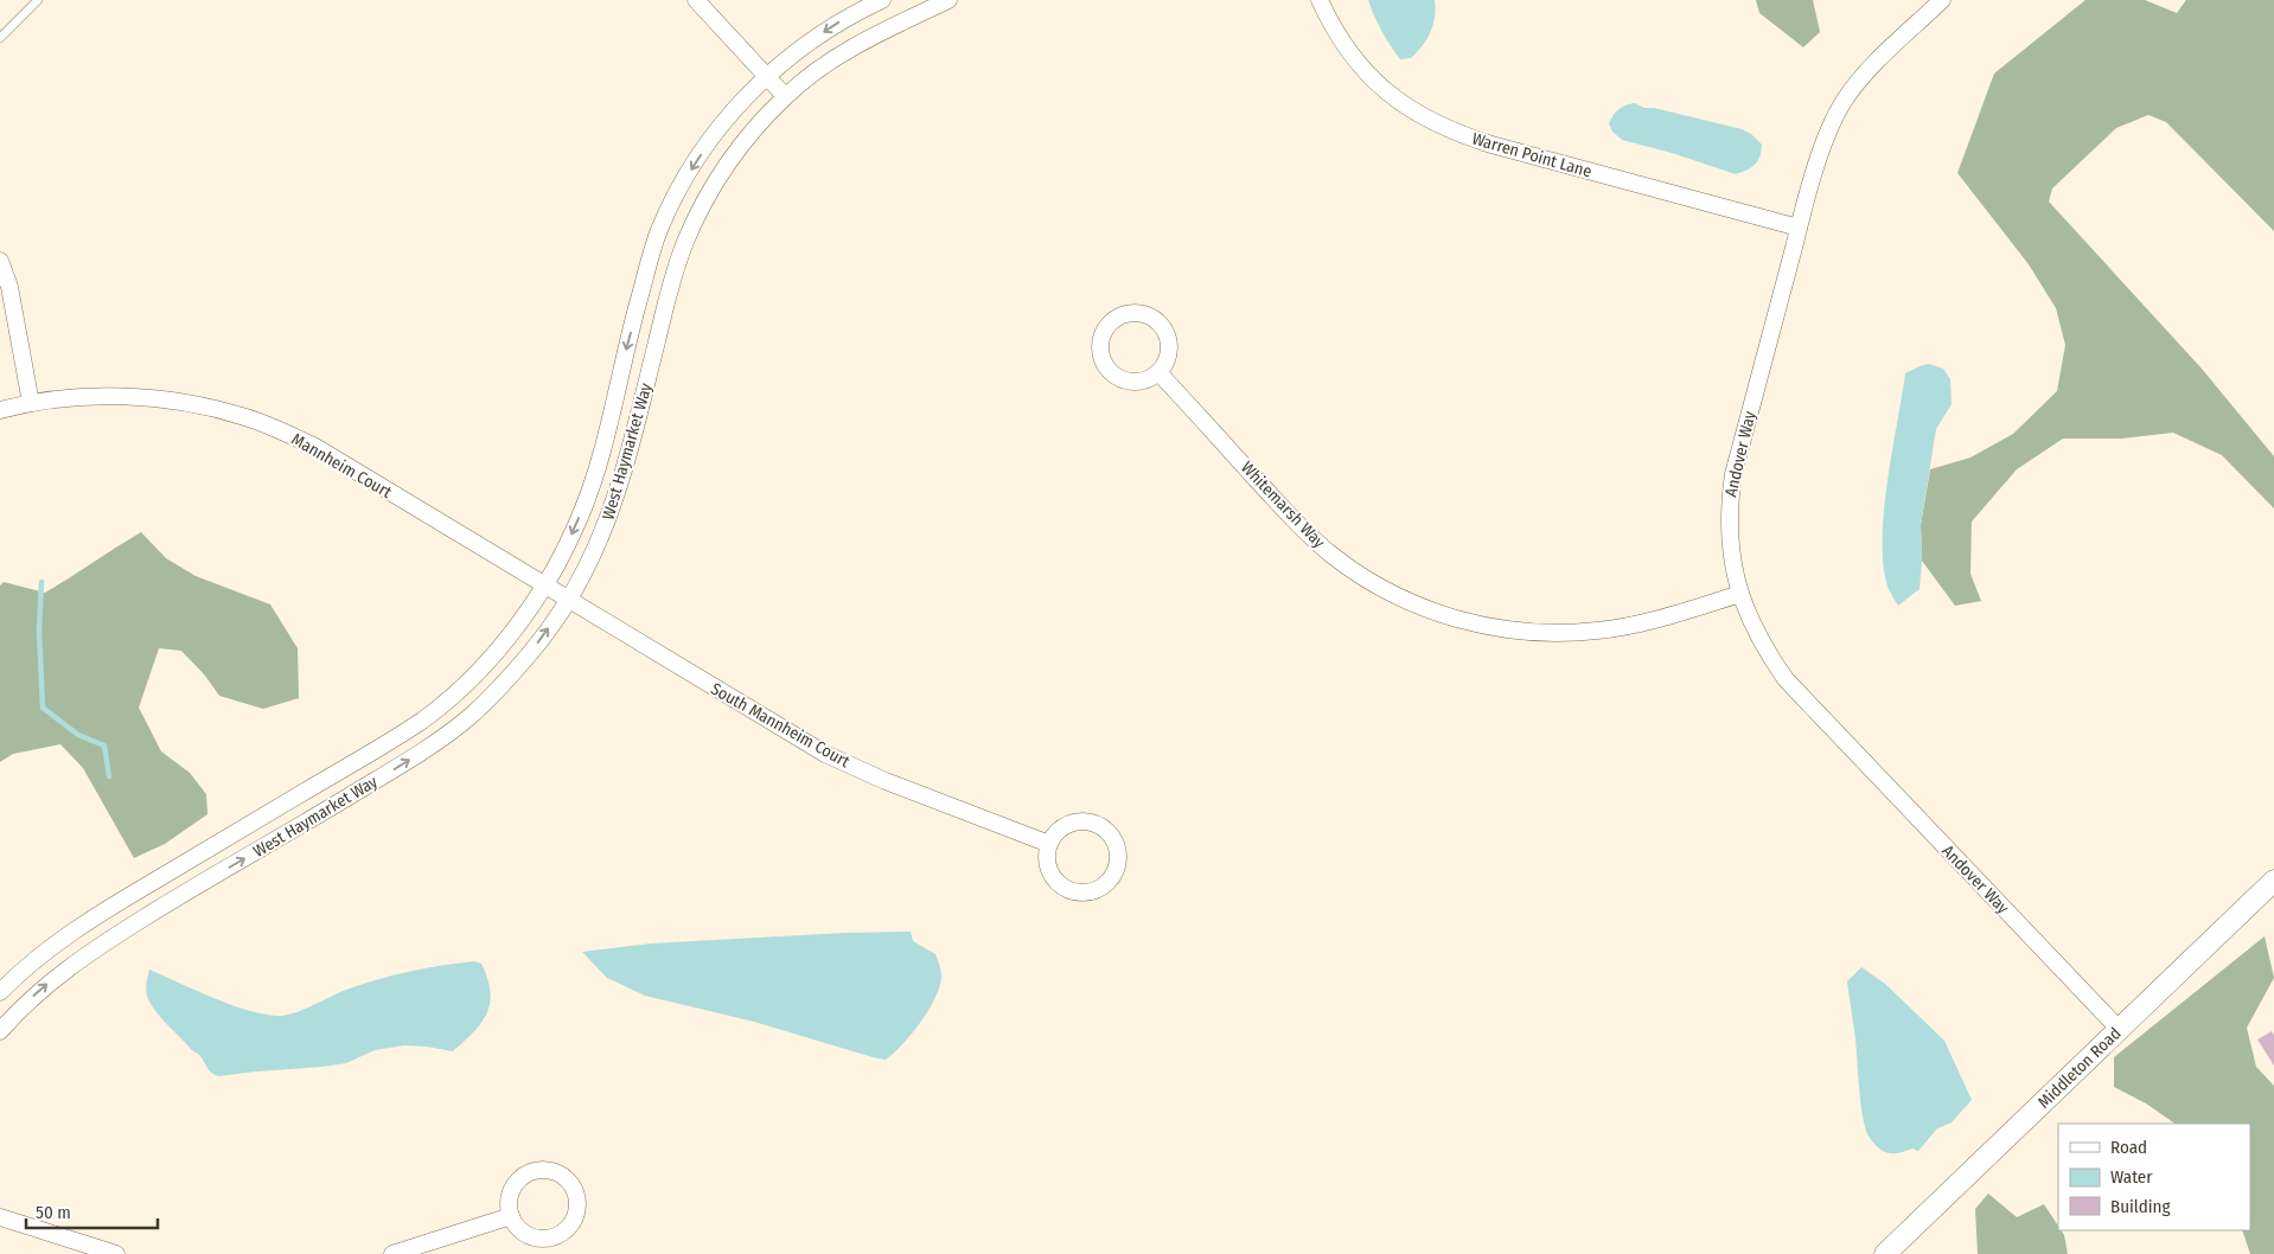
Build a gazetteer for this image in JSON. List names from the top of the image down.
{
  "streets": {
    "street": [
      "Warren Point Lane",
      "West Haymarket Way",
      "Andover Way",
      "Mannheim Court",
      "Whitemarsh Way",
      "South Mannheim Court",
      "Middleton Road"
    ]
  },
  "crossings": [
    ["Warren Point Lane", "Andover Way"],
    ["West Haymarket Way", "Mannheim Court"],
    ["West Haymarket Way", "South Mannheim Court"],
    ["Andover Way", "Whitemarsh Way"],
    ["Andover Way", "Middleton Road"],
    ["Mannheim Court", "South Mannheim Court"]
  ],
  "legend": ["Road", "Water", "Building"],
  "scale_bar": "50 m"
}
